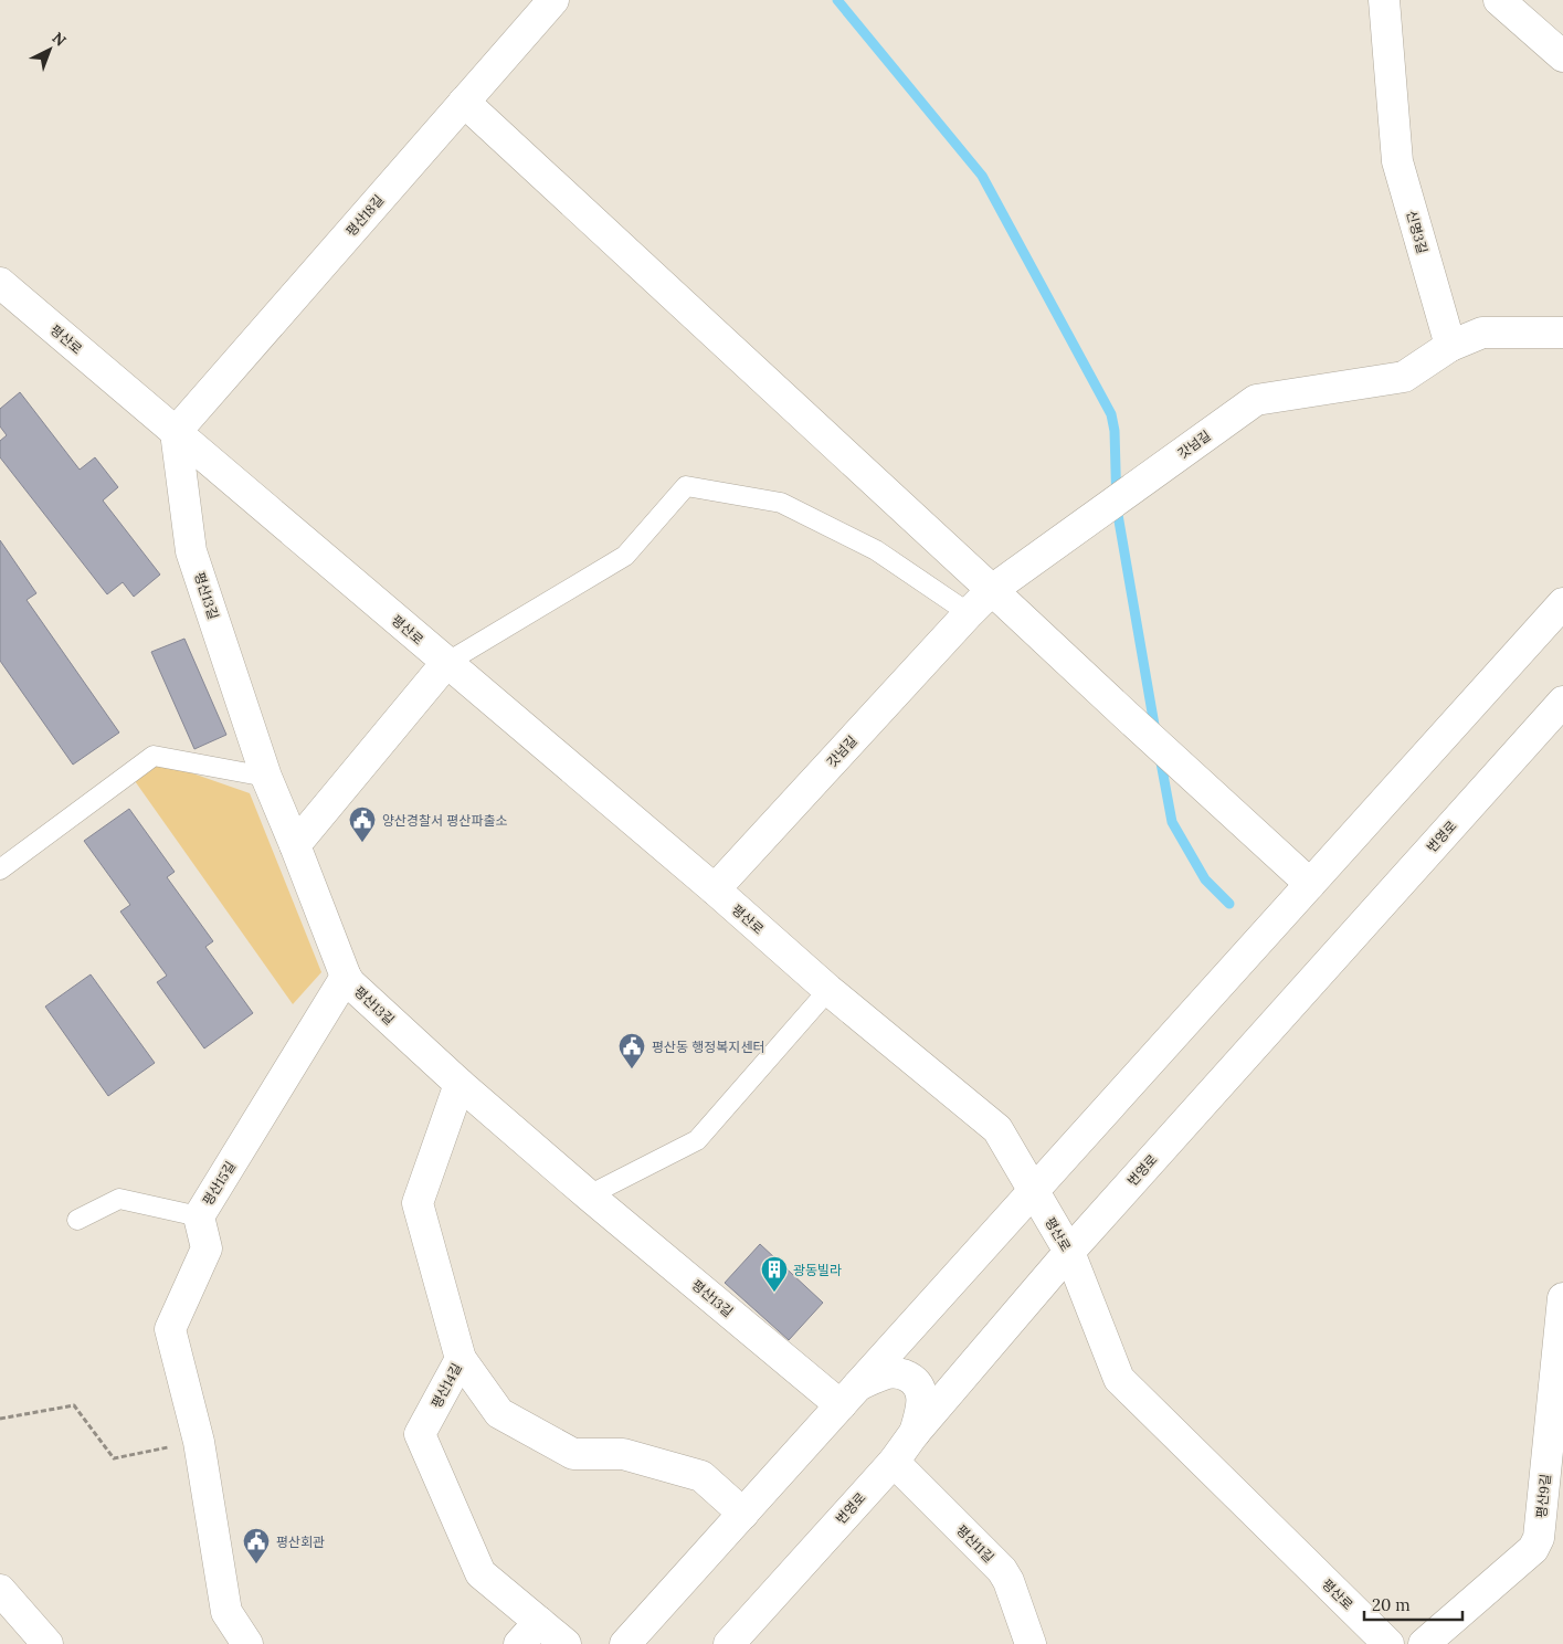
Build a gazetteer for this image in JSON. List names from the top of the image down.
{
  "streets": {
    "street": [
      "평산18길",
      "신명3길",
      "평산로",
      "갓넘길",
      "평산13길",
      "번영로",
      "평산15길",
      "평산14길",
      "평산9길",
      "평산11길"
    ]
  },
  "crossings": [
    ["평산18길", "평산로"],
    ["평산18길", "평산13길"],
    ["신명3길", "갓넘길"],
    ["평산로", "갓넘길"],
    ["평산로", "평산13길"],
    ["평산로", "번영로"],
    ["평산13길", "평산15길"],
    ["평산13길", "평산14길"],
    ["번영로", "평산11길"]
  ],
  "places": {
    "public building": ["양산경찰서 평산파출소", "평산동 행정복지센터", "평산회관"],
    "building": ["광동빌라"]
  },
  "scale_bar": "20 m",
  "north": "top right"
}
